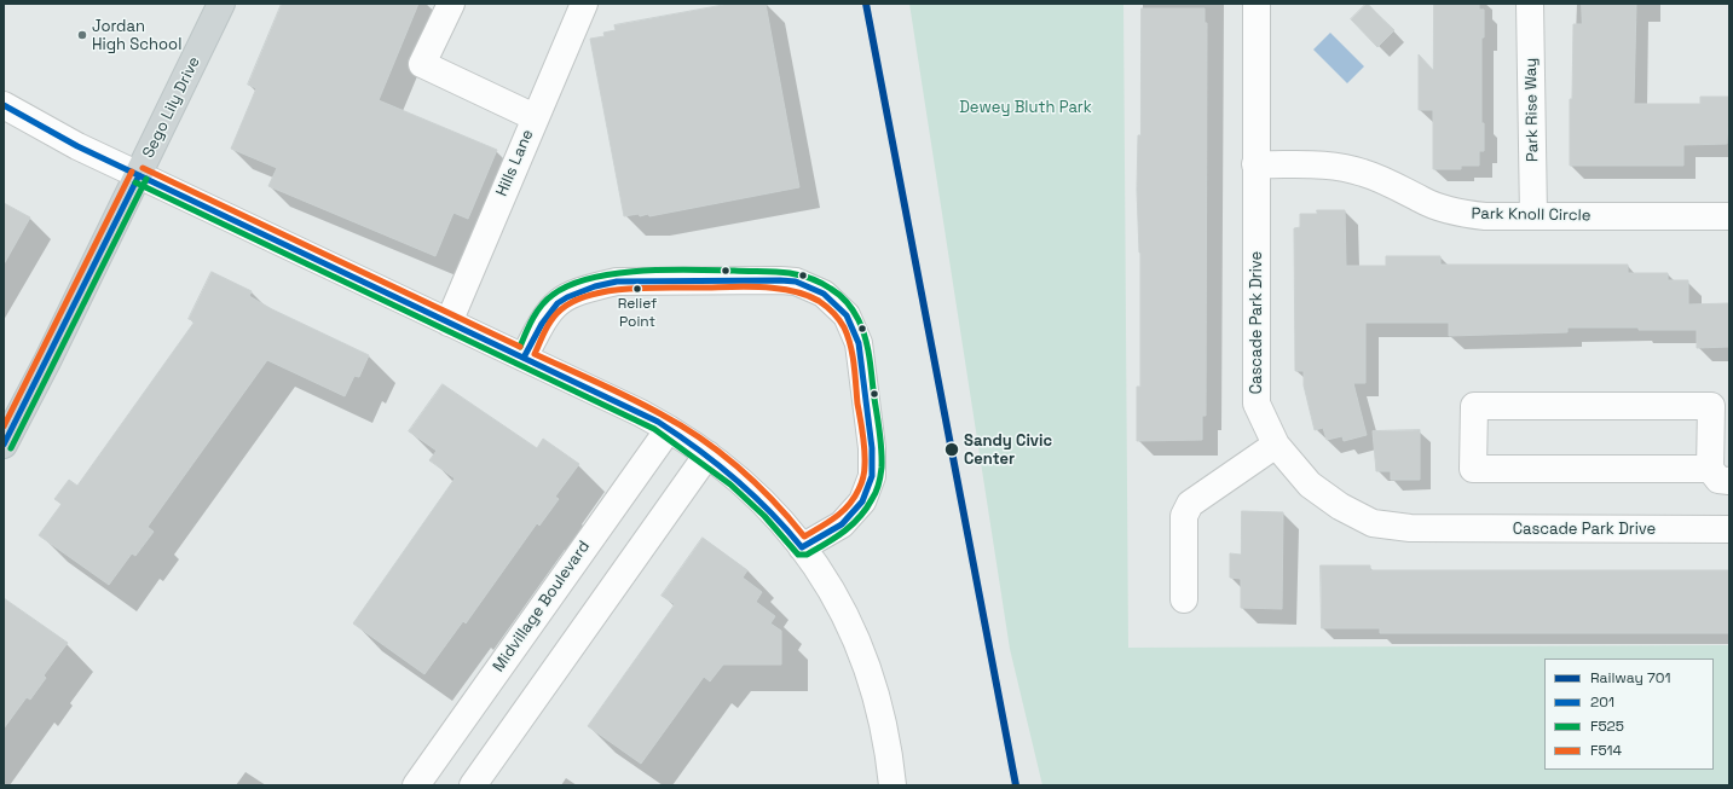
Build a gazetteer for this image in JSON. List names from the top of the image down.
{
  "streets": {
    "main road": ["Sego Lily Drive"],
    "street": [
      "Park Rise Way",
      "Hills Lane",
      "Park Knoll Circle",
      "Cascade Park Drive",
      "Midvillage Boulevard"
    ]
  },
  "crossings": [
    ["Park Rise Way", "Park Knoll Circle"],
    ["Park Knoll Circle", "Cascade Park Drive"]
  ],
  "parks": ["Dewey Bluth Park"],
  "places": ["Jordan High School", "Relief Point", "Sandy Civic Center"],
  "lines": [
    "rail line 701",
    "transit line 201",
    "transit line F514",
    "transit line F525"
  ],
  "legend": [
    "Railway 701",
    "201",
    "F525",
    "F514"
  ]
}
